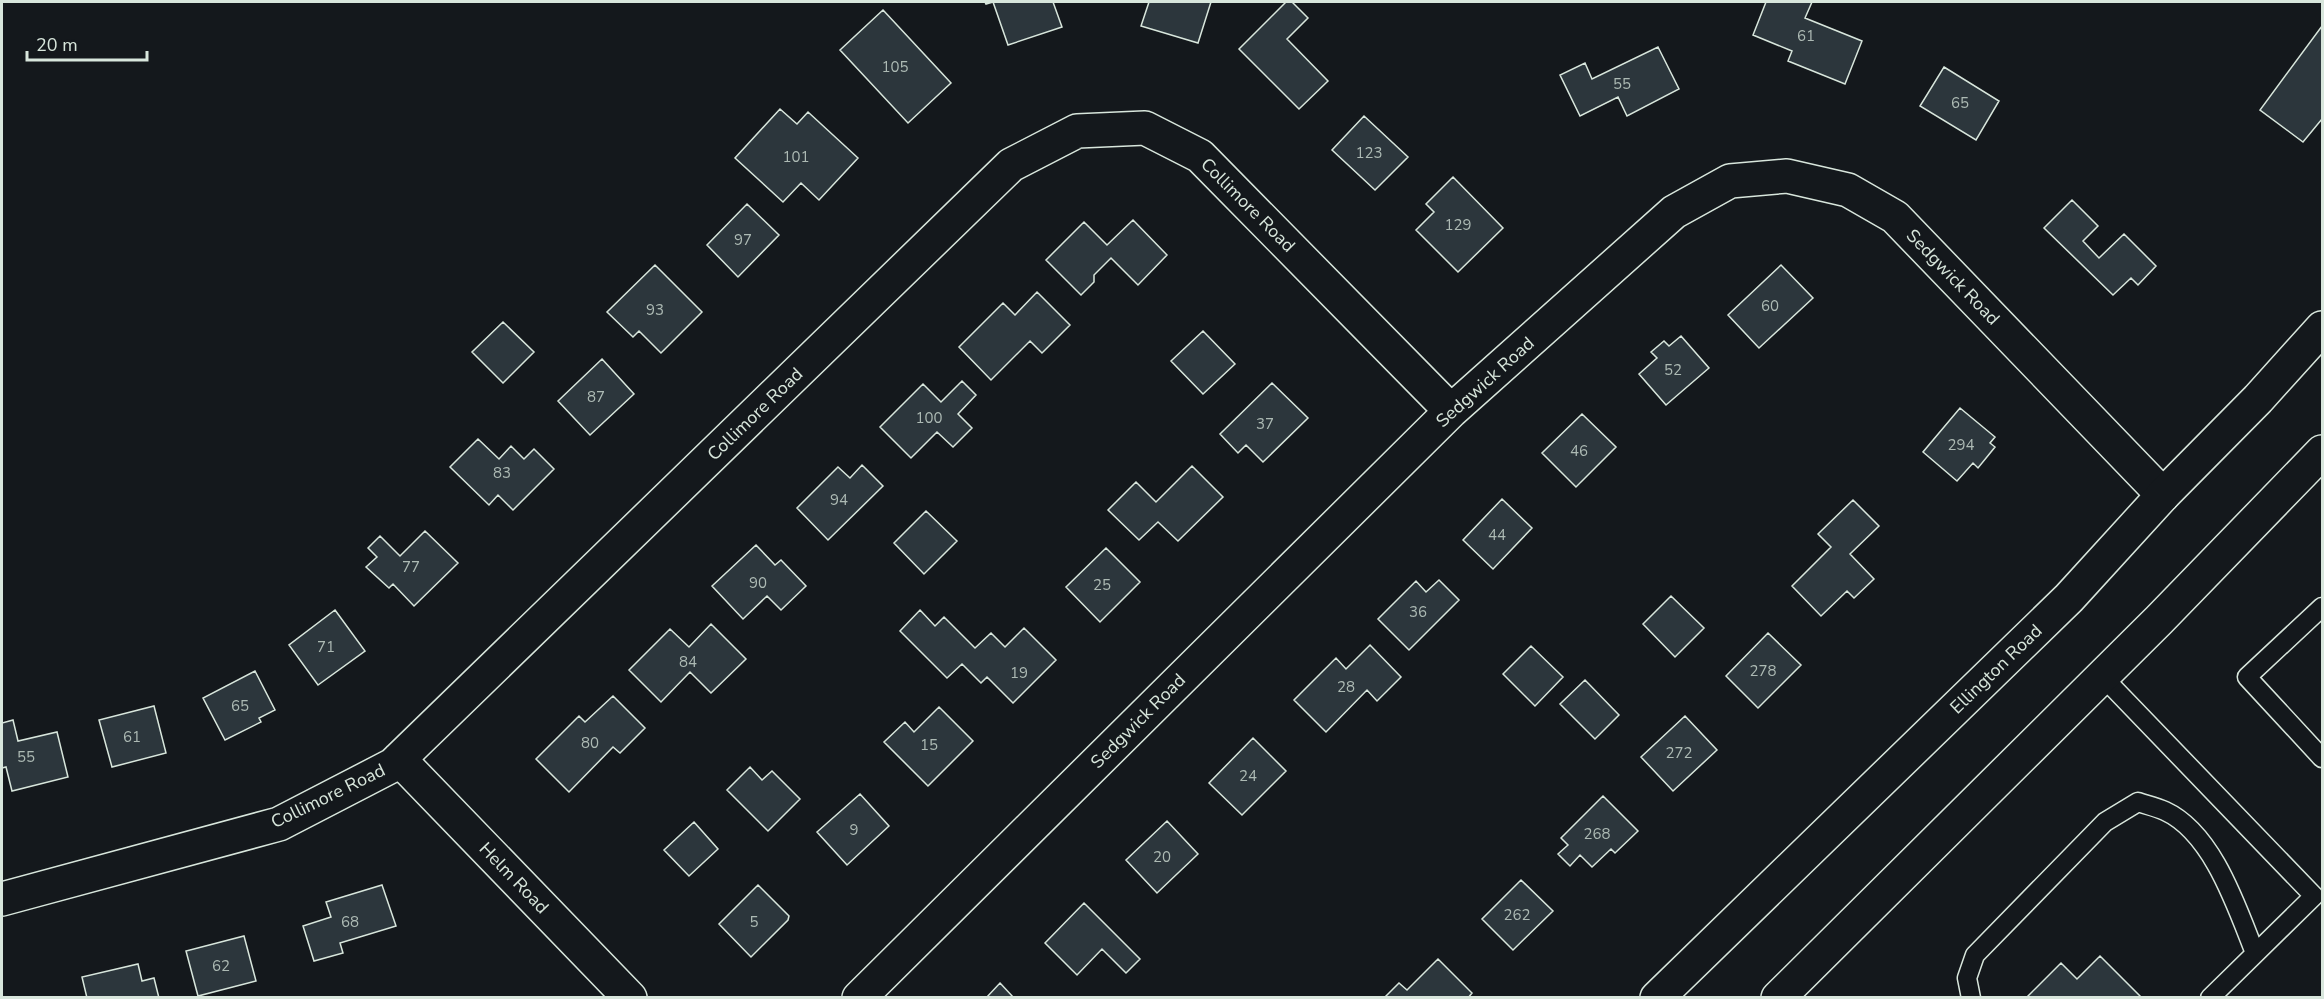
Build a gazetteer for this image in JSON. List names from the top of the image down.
{
  "streets": {
    "main road": [
      "Collimore Road",
      "Sedgwick Road",
      "Ellington Road",
      "Helm Road"
    ]
  },
  "crossings": [
    ["Collimore Road", "Sedgwick Road"],
    ["Collimore Road", "Helm Road"],
    ["Sedgwick Road", "Ellington Road"]
  ],
  "house_numbers": [
    "61",
    "105",
    "55",
    "65",
    "123",
    "101",
    "129",
    "97",
    "60",
    "93",
    "52",
    "87",
    "100",
    "37",
    "294",
    "46",
    "83",
    "94",
    "44",
    "77",
    "90",
    "25",
    "36",
    "71",
    "84",
    "278",
    "19",
    "28",
    "65",
    "61",
    "80",
    "15",
    "272",
    "55",
    "24",
    "9",
    "268",
    "20",
    "262",
    "68",
    "5",
    "62"
  ],
  "scale_bar": "20 m"
}
